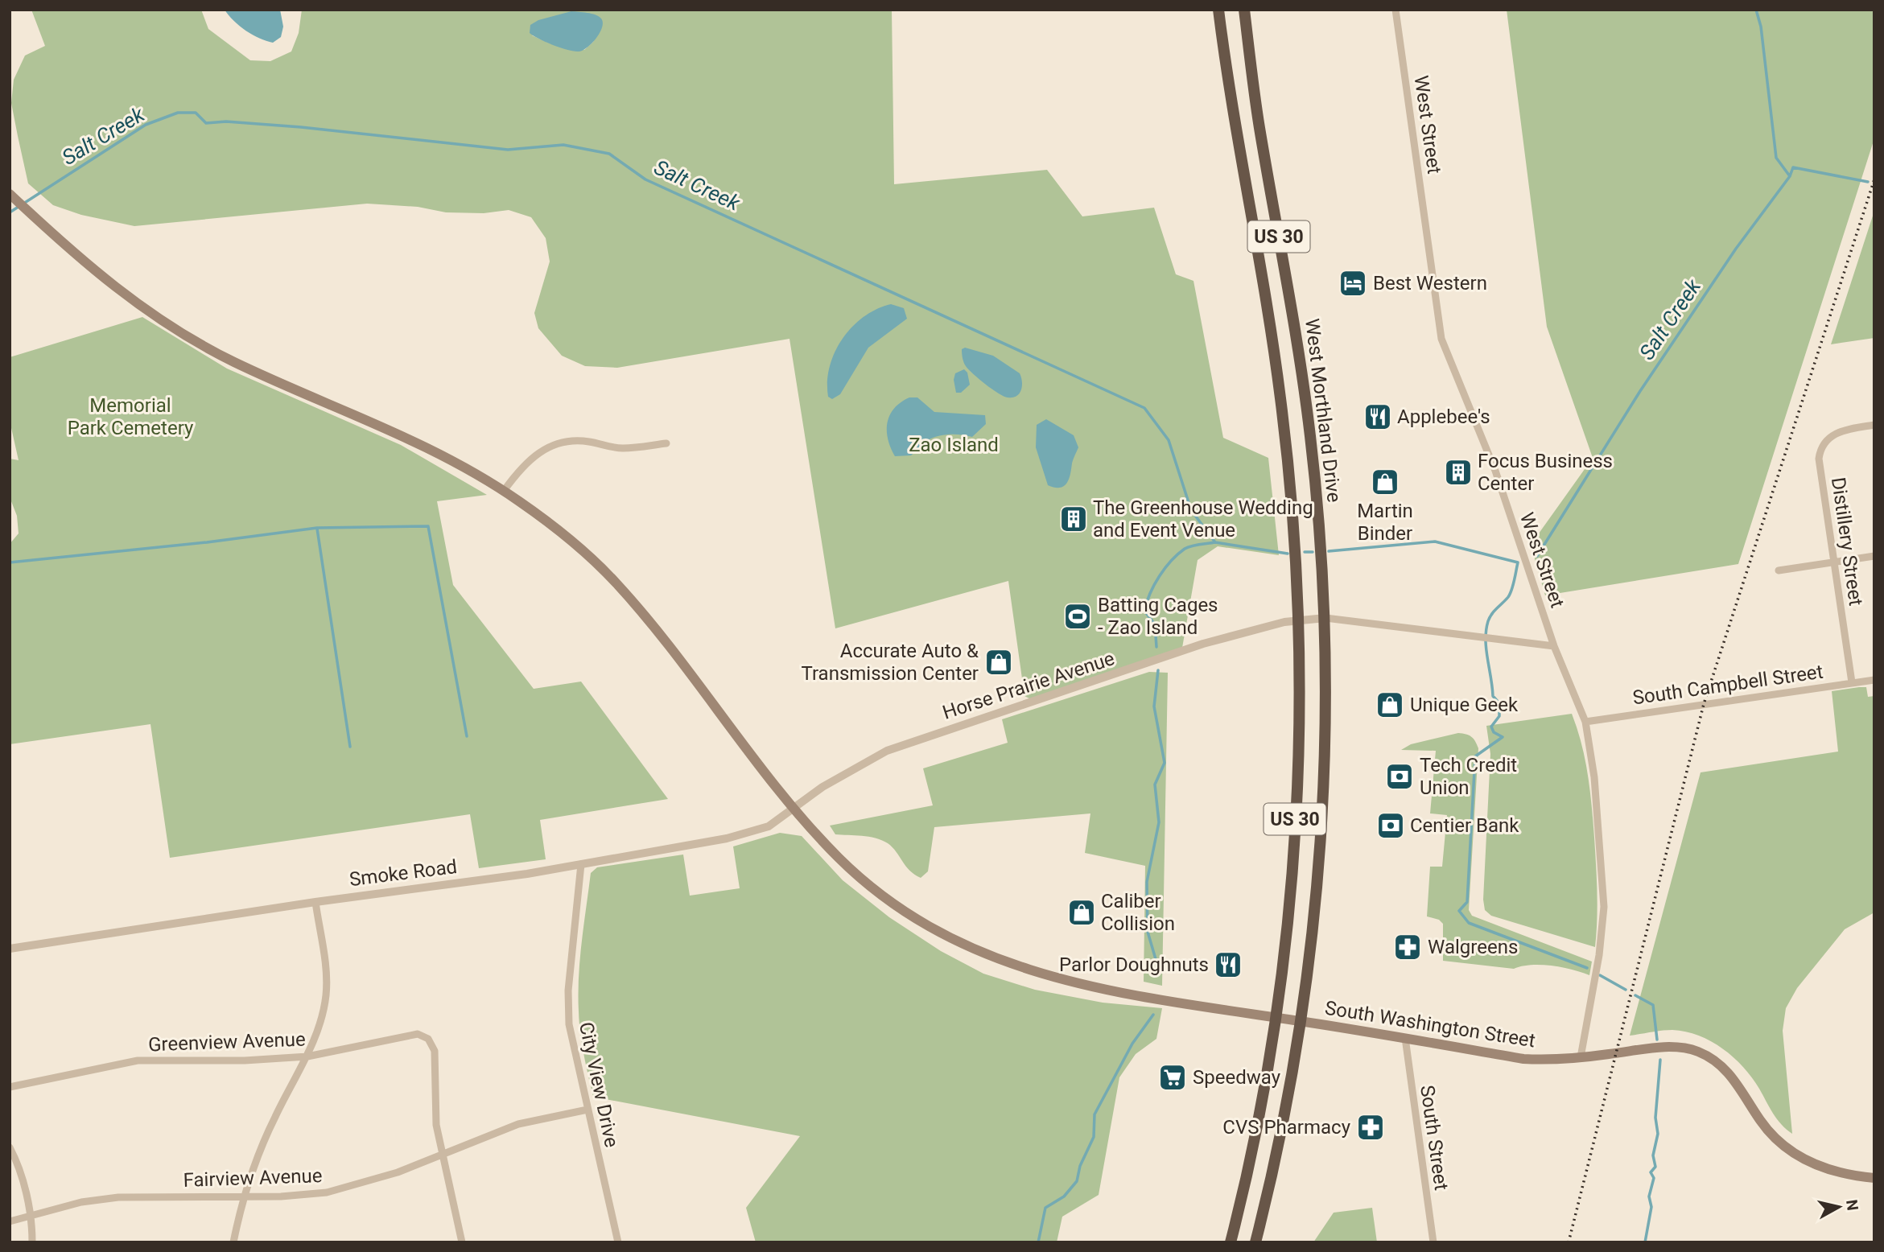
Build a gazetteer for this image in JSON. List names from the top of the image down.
{
  "streets": {
    "highway": ["US 30", "West Morthland Drive"],
    "main road": ["South Washington Street"],
    "street": [
      "West Street",
      "Distillery Street",
      "South Campbell Street",
      "Horse Prairie Avenue",
      "Smoke Road",
      "Greenview Avenue",
      "City View Drive",
      "South Street",
      "Fairview Avenue"
    ]
  },
  "crossings": [
    ["West Street", "South Campbell Street"],
    ["West Street", "Horse Prairie Avenue"],
    ["West Street", "South Washington Street"],
    ["US 30", "West Morthland Drive"],
    ["US 30", "South Washington Street"],
    ["West Morthland Drive", "Horse Prairie Avenue"],
    ["West Morthland Drive", "South Washington Street"],
    ["Distillery Street", "South Campbell Street"],
    ["Horse Prairie Avenue", "Smoke Road"],
    ["Horse Prairie Avenue", "South Washington Street"],
    ["Smoke Road", "South Washington Street"],
    ["Smoke Road", "City View Drive"],
    ["South Washington Street", "South Street"],
    ["Greenview Avenue", "Fairview Avenue"],
    ["City View Drive", "Fairview Avenue"]
  ],
  "water": ["Salt Creek"],
  "parks": ["Memorial Park Cemetery", "Zao Island"],
  "places": {
    "hotel": ["Best Western"],
    "restaurant": ["Applebee's", "Parlor Doughnuts"],
    "building": ["Focus Business Center", "The Greenhouse Wedding and Event Venue"],
    "shop": [
      "Martin Binder",
      "Accurate Auto & Transmission Center",
      "Unique Geek",
      "Caliber Collision"
    ],
    "sports": ["Batting Cages - Zao Island"],
    "bank": ["Tech Credit Union", "Centier Bank"],
    "pharmacy": ["Walgreens", "CVS Pharmacy"],
    "supermarket": ["Speedway"]
  },
  "north": "right"
}
